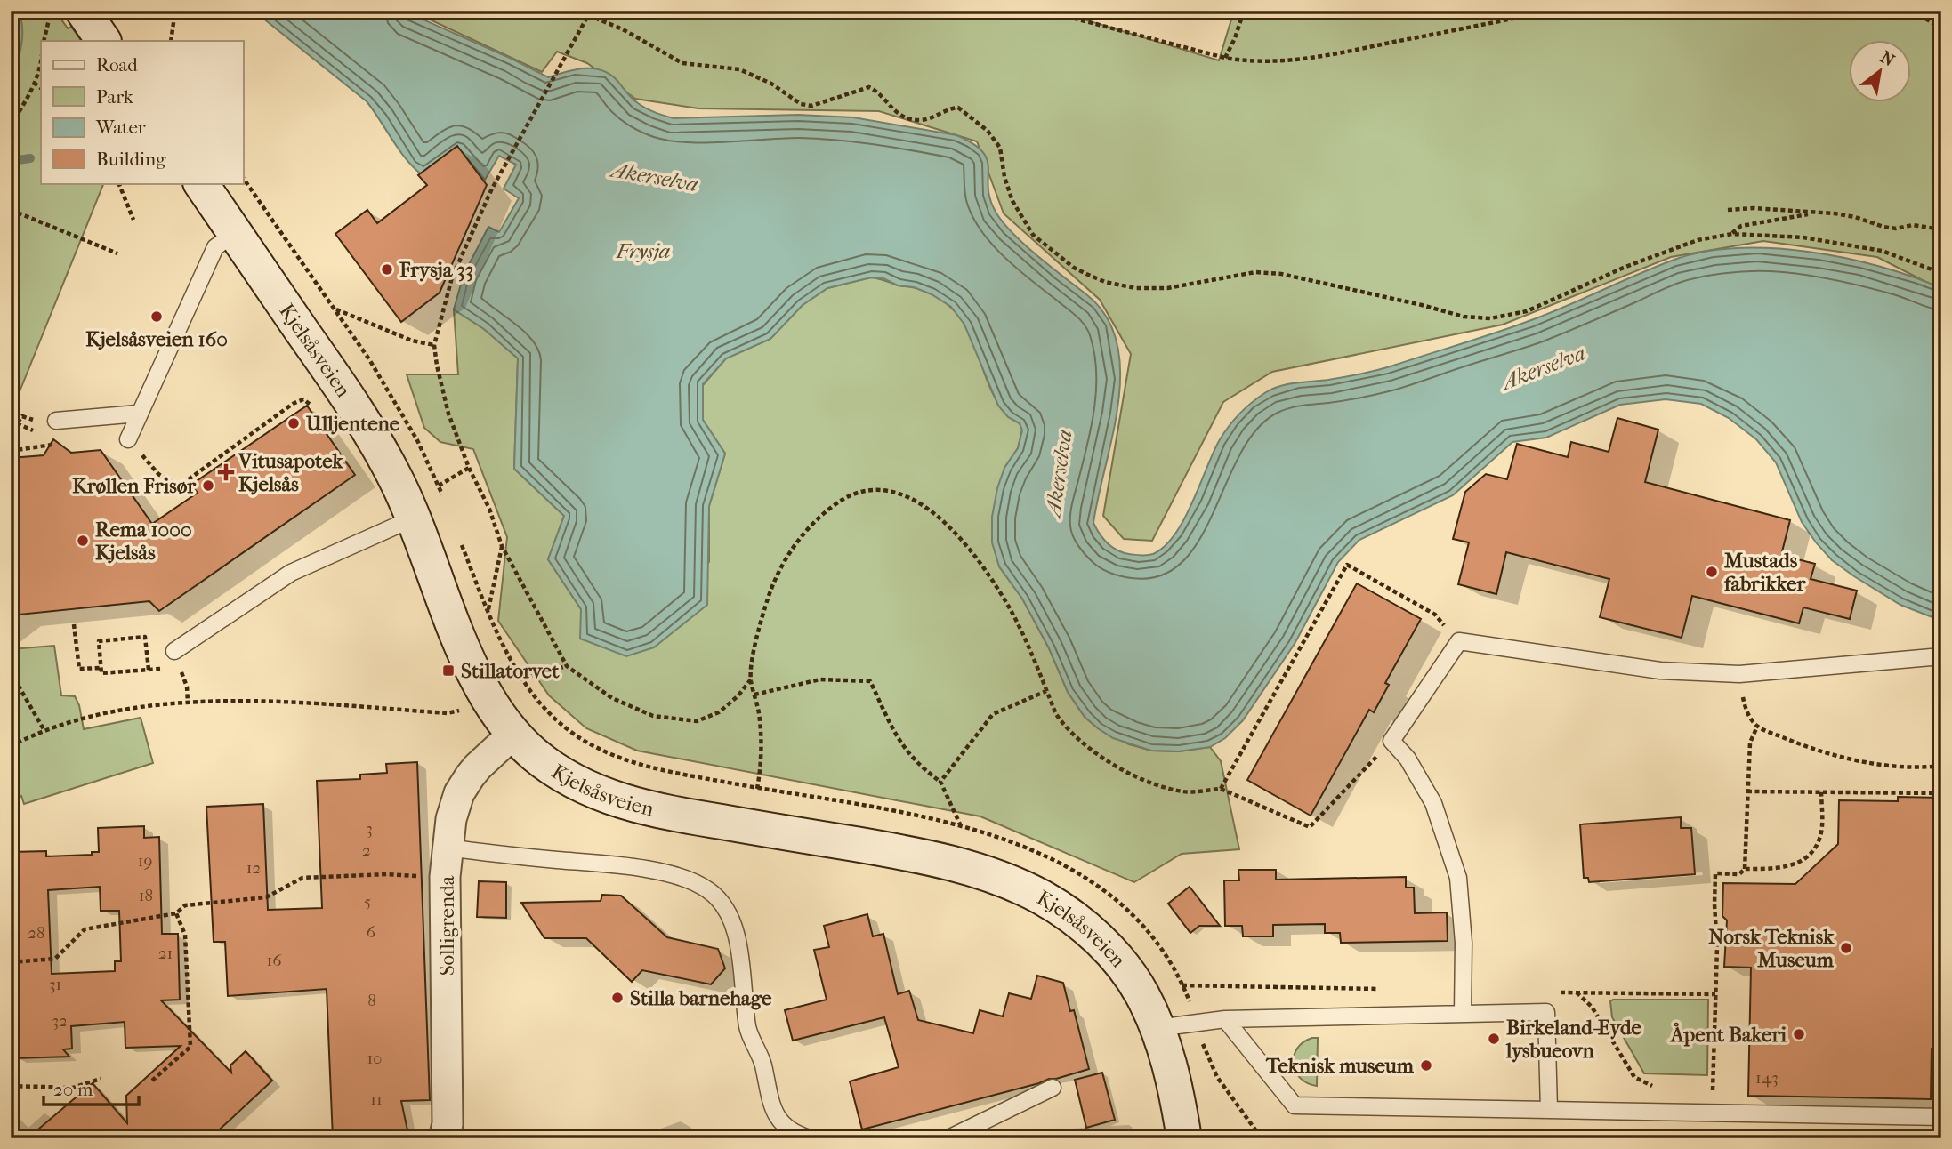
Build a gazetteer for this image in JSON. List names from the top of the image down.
{
  "streets": {
    "main road": ["Kjelsåsveien"],
    "street": ["Solligrenda"]
  },
  "crossings": [
    ["Kjelsåsveien", "Solligrenda"]
  ],
  "water": ["Akerselva", "Frysja"],
  "places": {
    "other": [
      "Frysja 33",
      "Kjelsåsveien 160",
      "Ulljentene",
      "Krøllen Frisør",
      "Rema 1000 Kjelsås",
      "Mustads fabrikker",
      "Norsk Teknisk Museum",
      "Stilla barnehage",
      "Åpent Bakeri",
      "Birkeland-Eyde lysbueovn",
      "Teknisk museum"
    ],
    "health": ["Vitusapotek Kjelsås"],
    "transit": ["Stillatorvet"]
  },
  "house_numbers": [
    "3",
    "2",
    "19",
    "12",
    "18",
    "5",
    "6",
    "28",
    "21",
    "16",
    "31",
    "8",
    "32",
    "10",
    "143",
    "11"
  ],
  "legend": [
    "Road",
    "Park",
    "Water",
    "Building"
  ],
  "scale_bar": "20 m",
  "north": "top right"
}
